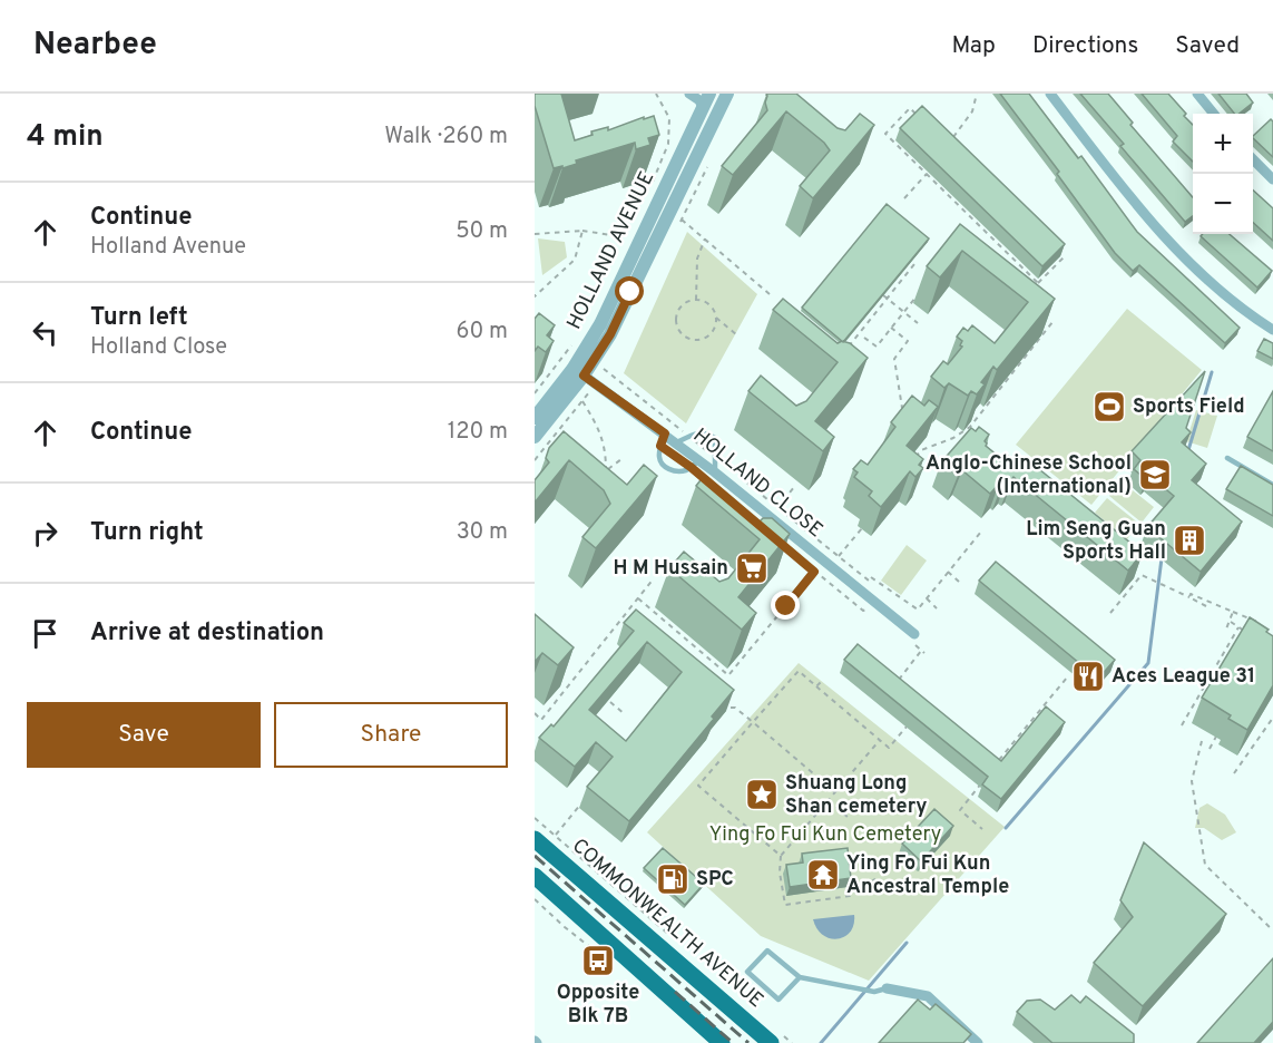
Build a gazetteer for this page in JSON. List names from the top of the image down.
{
  "streets": {
    "main road": ["COMMONWEALTH AVENUE"],
    "street": ["HOLLAND AVENUE", "HOLLAND CLOSE"]
  },
  "crossings": [
    ["HOLLAND AVENUE", "HOLLAND CLOSE"]
  ],
  "parks": ["Ying Fo Fui Kun Cemetery"],
  "places": {
    "sports": ["Sports Field"],
    "school or university": ["Anglo-Chinese School (International)"],
    "building": ["Lim Seng Guan Sports Hall"],
    "supermarket": ["H M Hussain"],
    "restaurant": ["Aces League 31"],
    "place": ["Shuang Long Shan cemetery"],
    "temple": ["Ying Fo Fui Kun Ancestral Temple"],
    "fuel station": ["SPC"],
    "bus stop": ["Opposite Blk 7B"]
  },
  "page": {
    "header": "Nearbee",
    "nav": ["Map", "Directions", "Saved"],
    "heading": ["4 min", "Walk · 260 m"],
    "map_buttons": ["+", "−"],
    "list": [
      ["Continue", "Holland Avenue", "50 m"],
      ["Turn left", "Holland Close", "60 m"],
      ["Continue", "120 m"],
      ["Turn right", "30 m"],
      "Arrive at destination"
    ],
    "buttons": ["Save", "Share"]
  }
}
